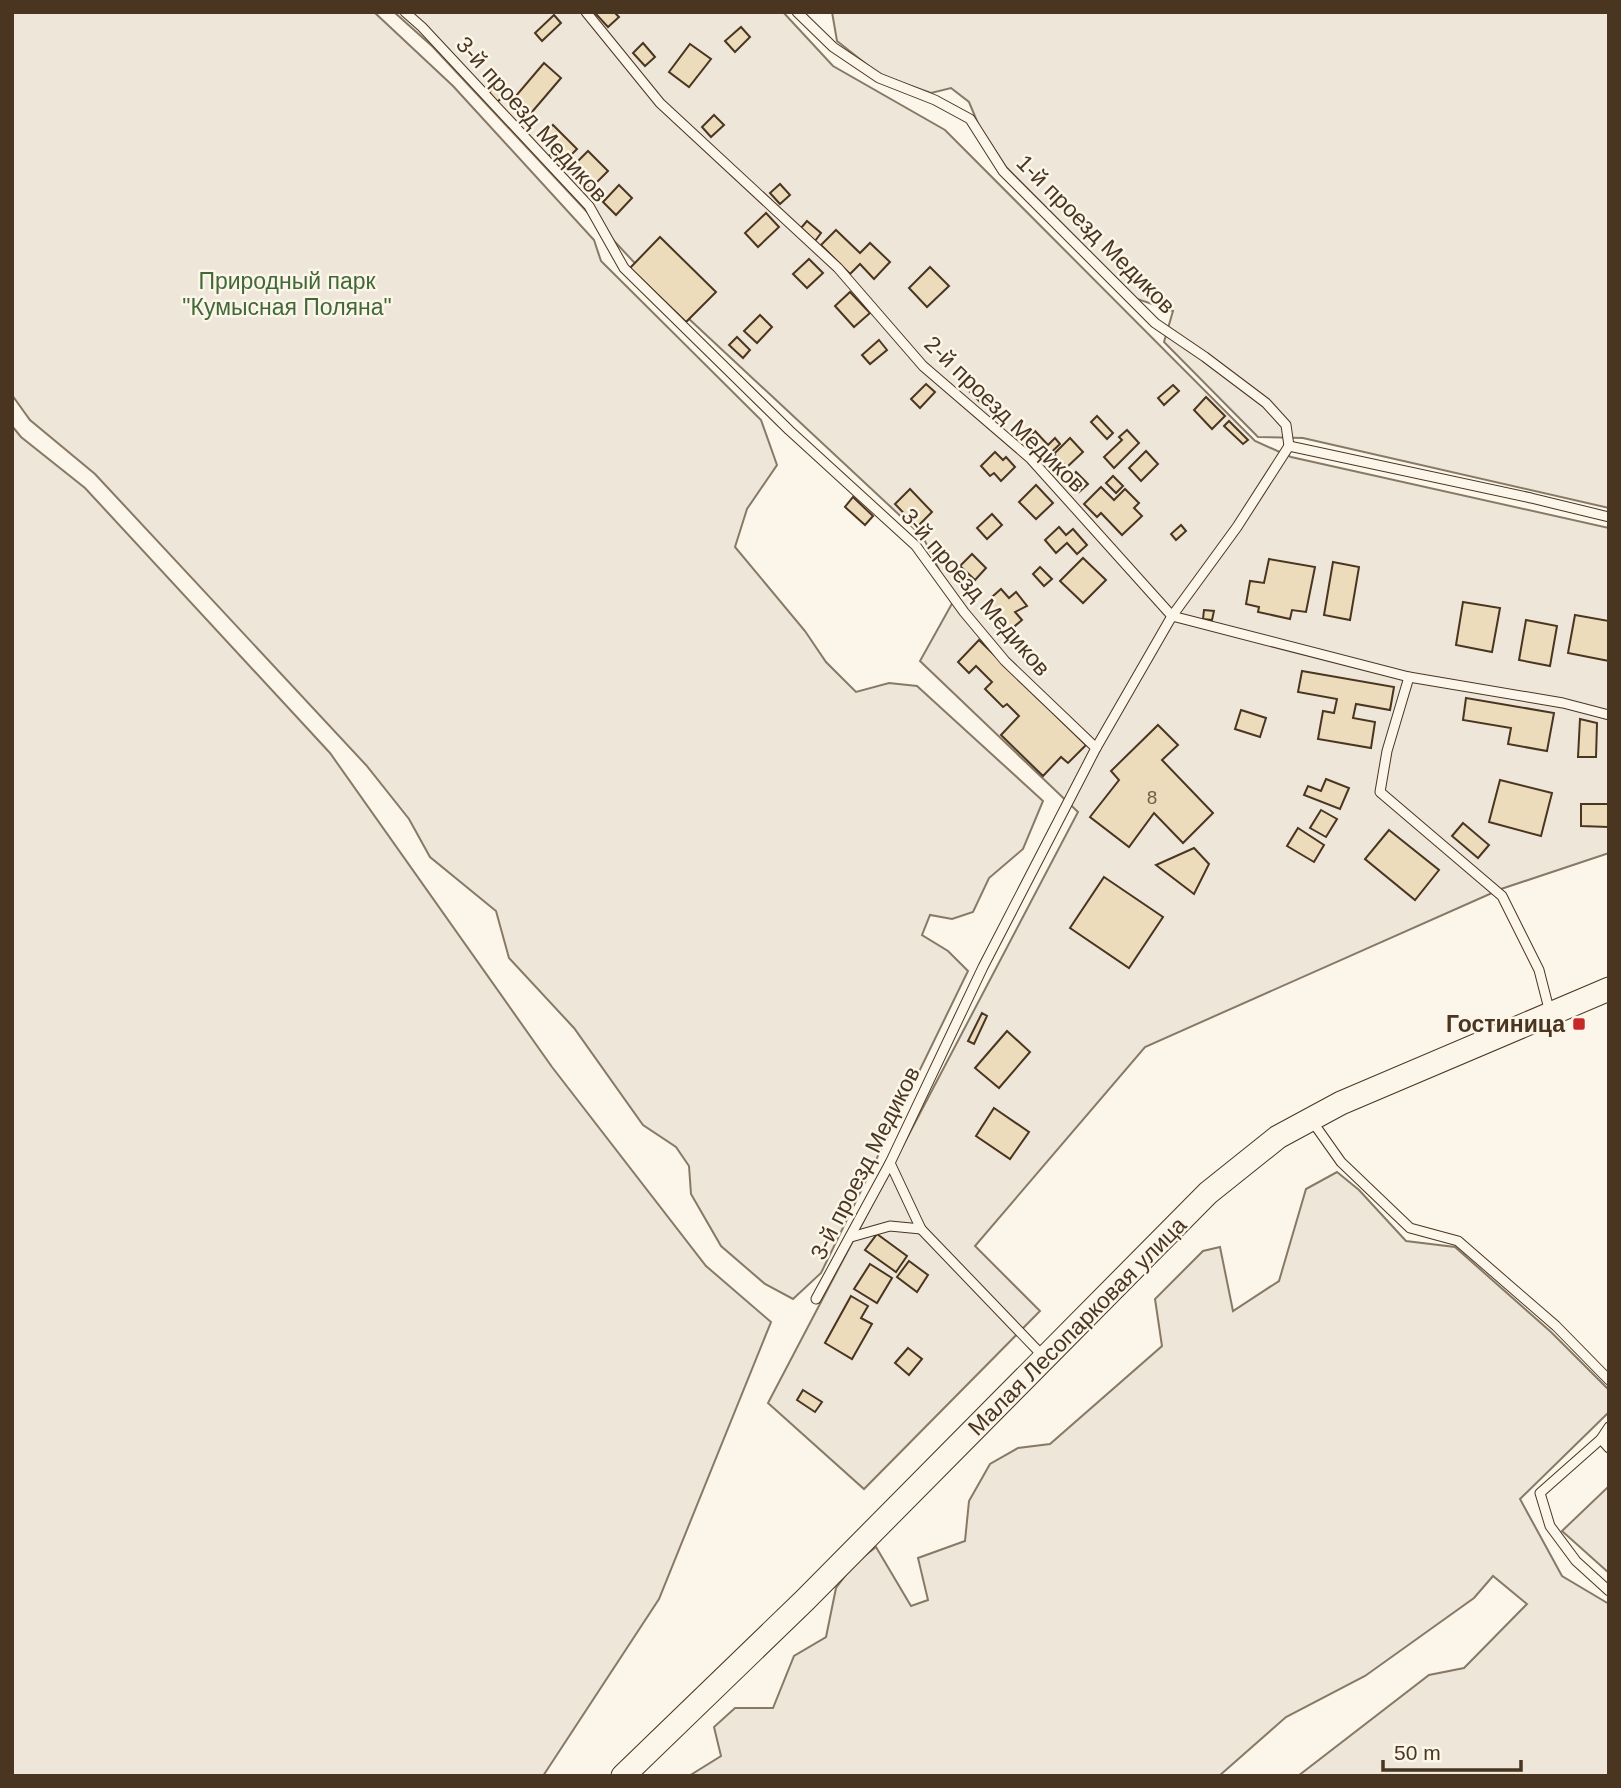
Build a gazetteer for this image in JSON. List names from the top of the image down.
{
  "streets": {
    "street": ["Малая Лесопарковая улица"],
    "lane": ["3-й проезд Медиков", "1-й проезд Медиков", "2-й проезд Медиков"]
  },
  "parks": ["Природный парк \"Кумысная Поляна\""],
  "places": {
    "transit": ["Гостиница"]
  },
  "house_numbers": ["8"],
  "scale_bar": "50 m"
}
